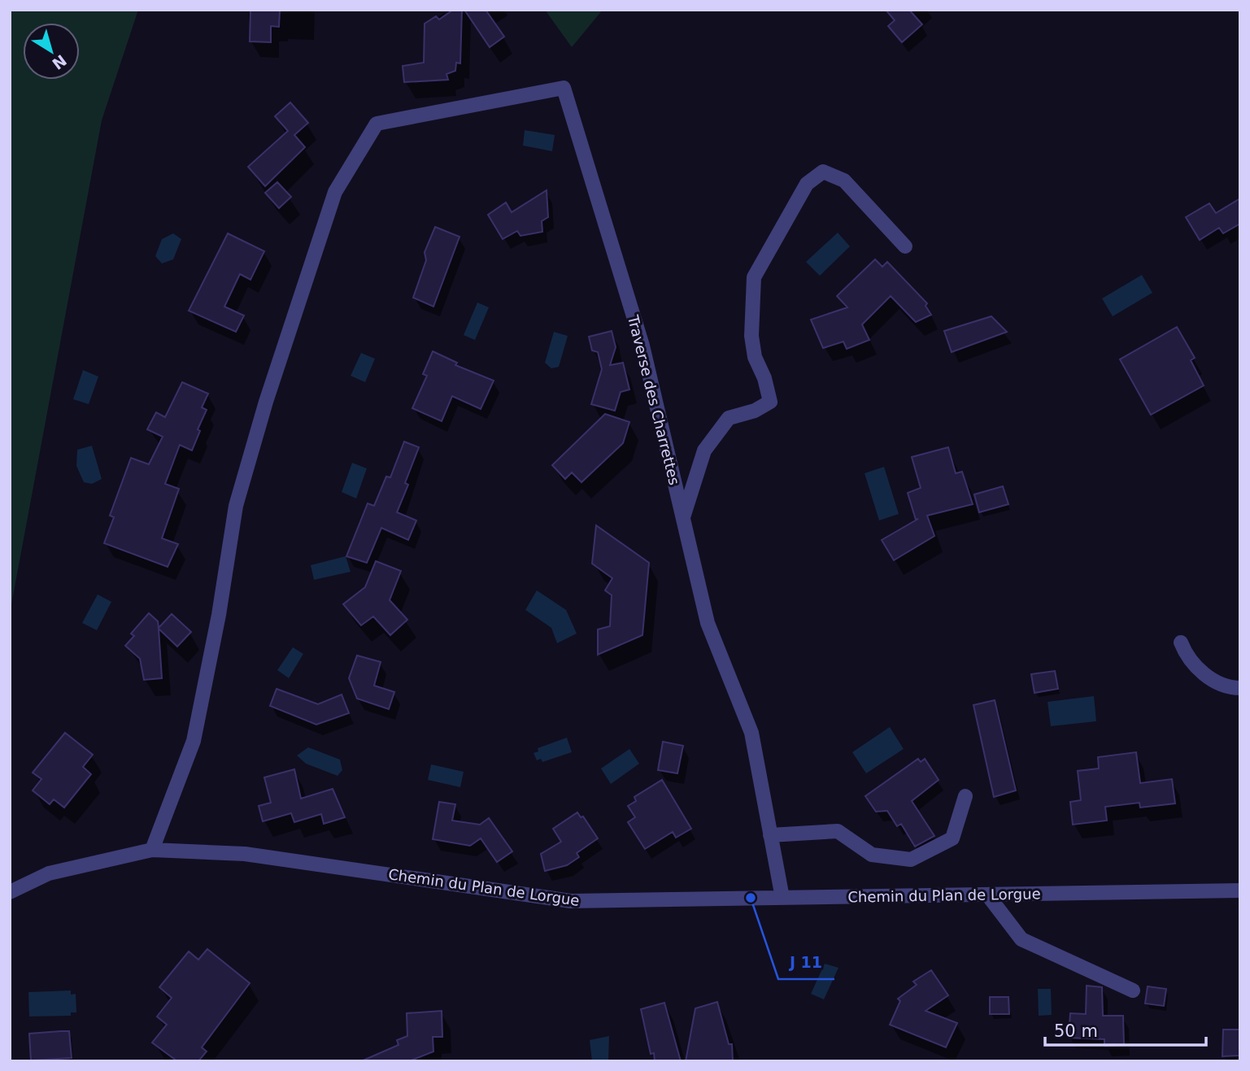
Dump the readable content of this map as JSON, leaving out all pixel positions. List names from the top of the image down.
{
  "streets": {
    "street": ["Traverse des Charrettes", "Chemin du Plan de Lorgue"]
  },
  "crossings": [
    ["Traverse des Charrettes", "Chemin du Plan de Lorgue"]
  ],
  "places": ["J 11"],
  "scale_bar": "50 m",
  "north": "bottom right"
}
